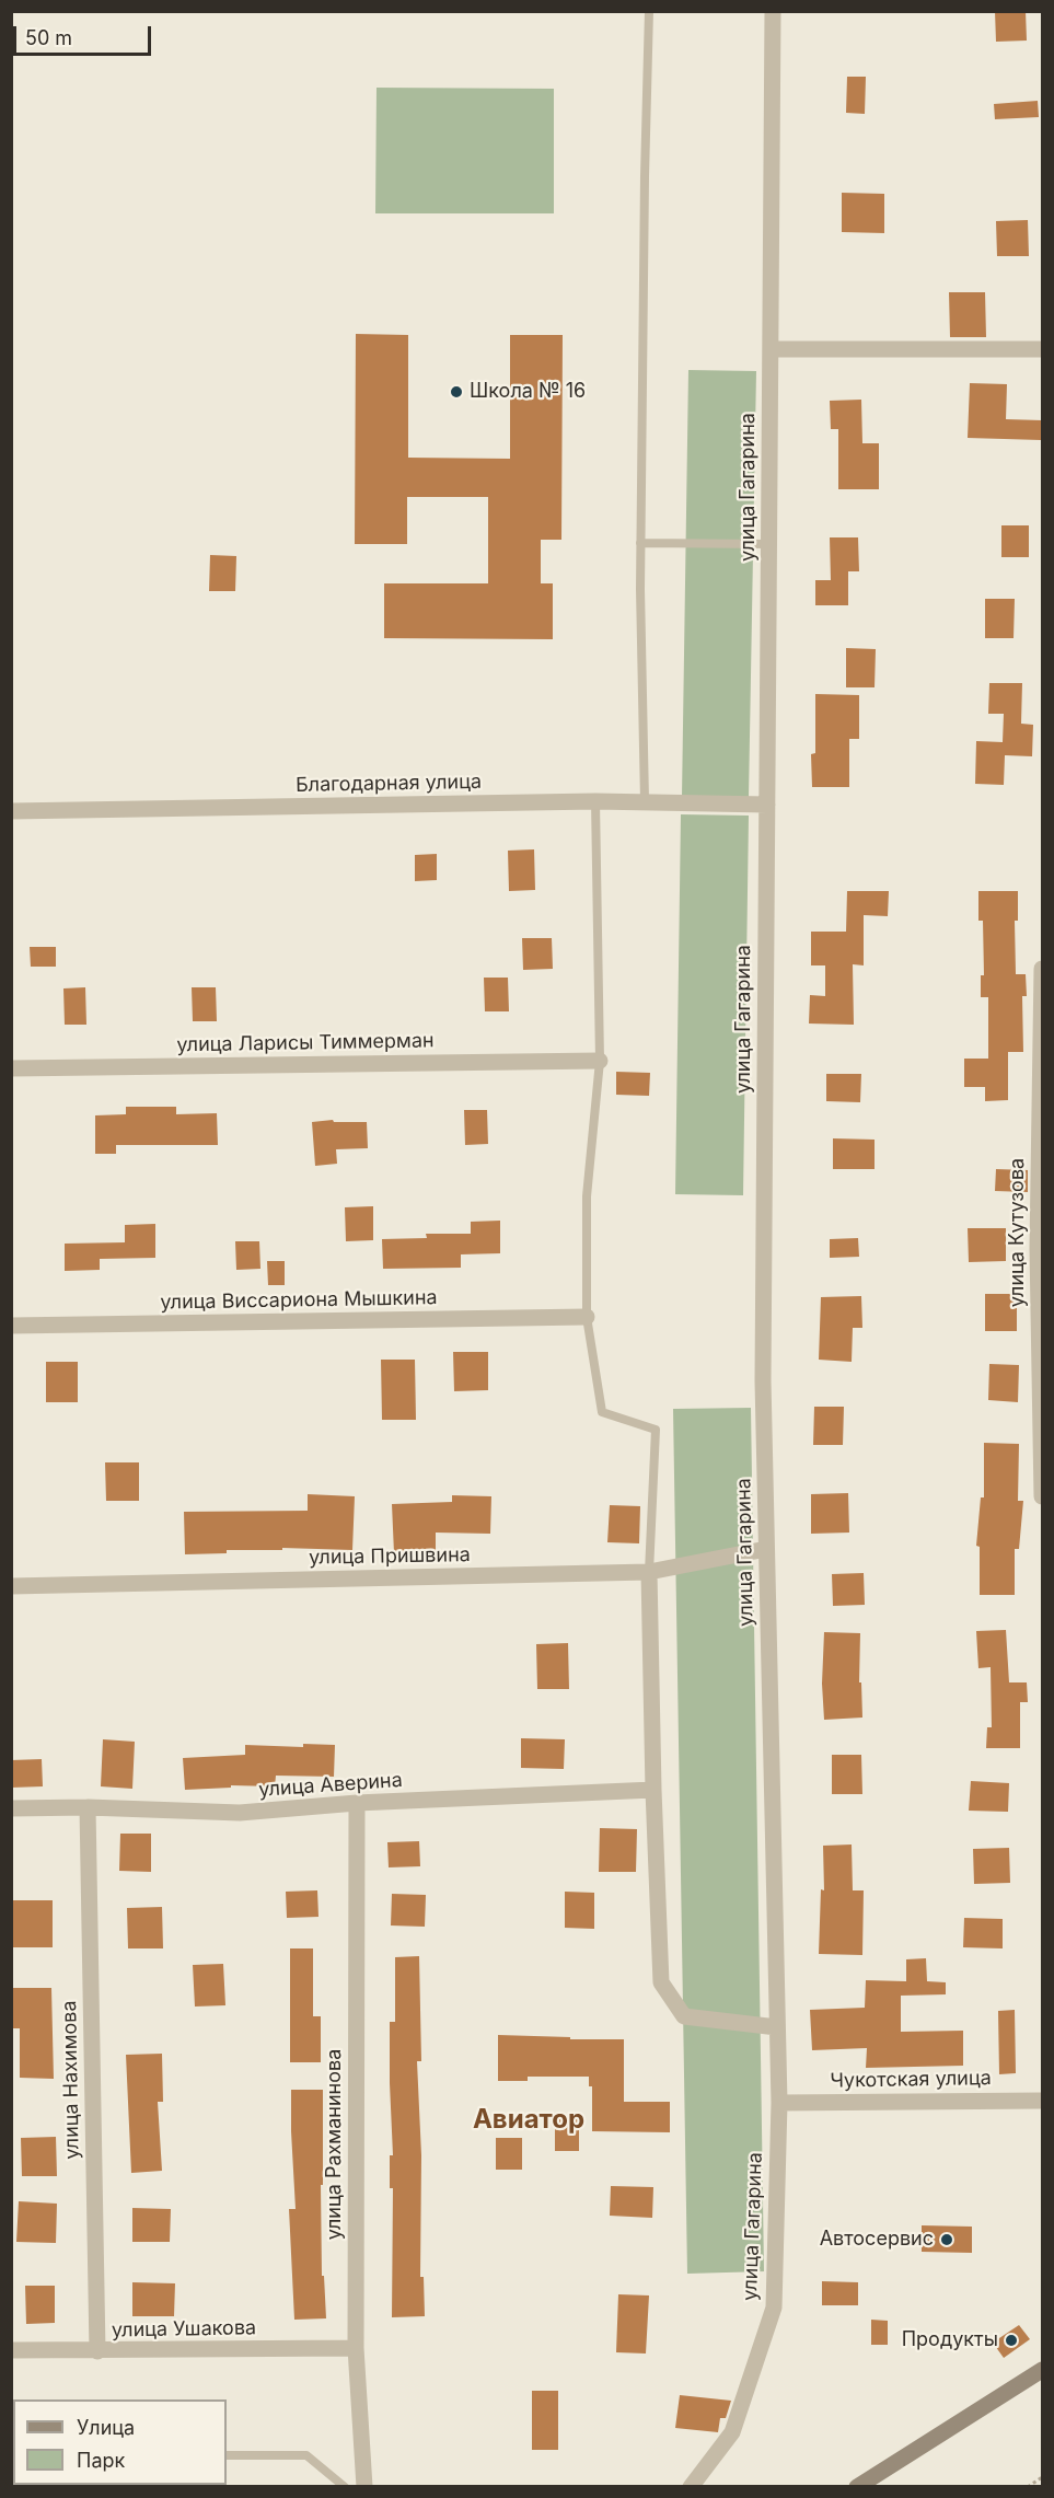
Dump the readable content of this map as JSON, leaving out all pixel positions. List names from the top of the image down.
{
  "streets": {
    "street": [
      "улица Гагарина",
      "Благодарная улица",
      "улица Ларисы Тиммерман",
      "улица Кутузова",
      "улица Виссариона Мышкина",
      "улица Пришвина",
      "улица Аверина",
      "улица Нахимова",
      "Чукотская улица",
      "улица Рахманинова",
      "улица Ушакова"
    ]
  },
  "crossings": [
    ["улица Гагарина", "Благодарная улица"],
    ["улица Гагарина", "улица Пришвина"],
    ["улица Гагарина", "Чукотская улица"],
    ["улица Аверина", "улица Нахимова"],
    ["улица Аверина", "улица Рахманинова"],
    ["улица Нахимова", "улица Ушакова"],
    ["улица Рахманинова", "улица Ушакова"]
  ],
  "districts": ["Авиатор"],
  "places": ["Школа № 16", "Автосервис", "Продукты"],
  "legend": ["Улица", "Парк"],
  "scale_bar": "50 m"
}
